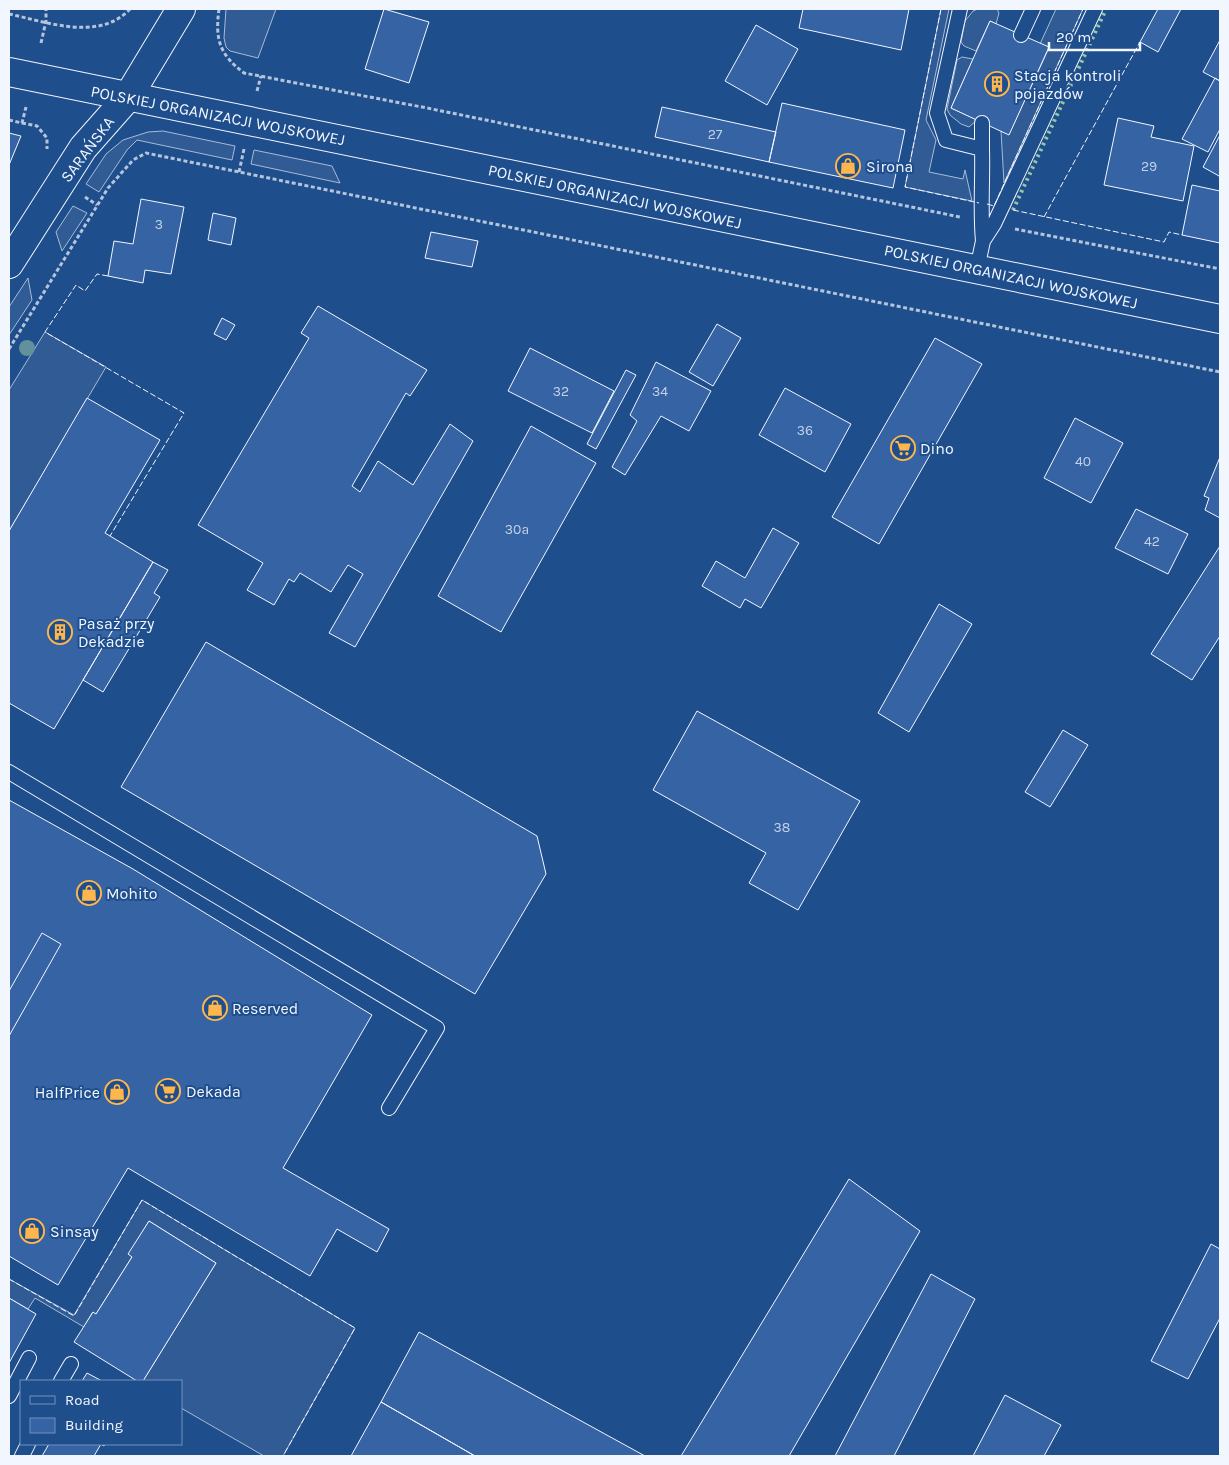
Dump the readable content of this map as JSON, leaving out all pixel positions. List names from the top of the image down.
{
  "streets": {
    "main road": ["POLSKIEJ ORGANIZACJI WOJSKOWEJ", "SARAŃSKA"]
  },
  "crossings": [
    ["POLSKIEJ ORGANIZACJI WOJSKOWEJ", "SARAŃSKA"]
  ],
  "places": {
    "building": ["Stacja kontroli pojazdów", "Pasaż przy Dekadzie"],
    "shop": [
      "Sirona",
      "Mohito",
      "Reserved",
      "HalfPrice",
      "Sinsay"
    ],
    "supermarket": ["Dino", "Dekada"]
  },
  "house_numbers": [
    "27",
    "29",
    "3",
    "32",
    "34",
    "36",
    "40",
    "30a",
    "42",
    "38"
  ],
  "legend": ["Road", "Building"],
  "scale_bar": "20 m"
}
